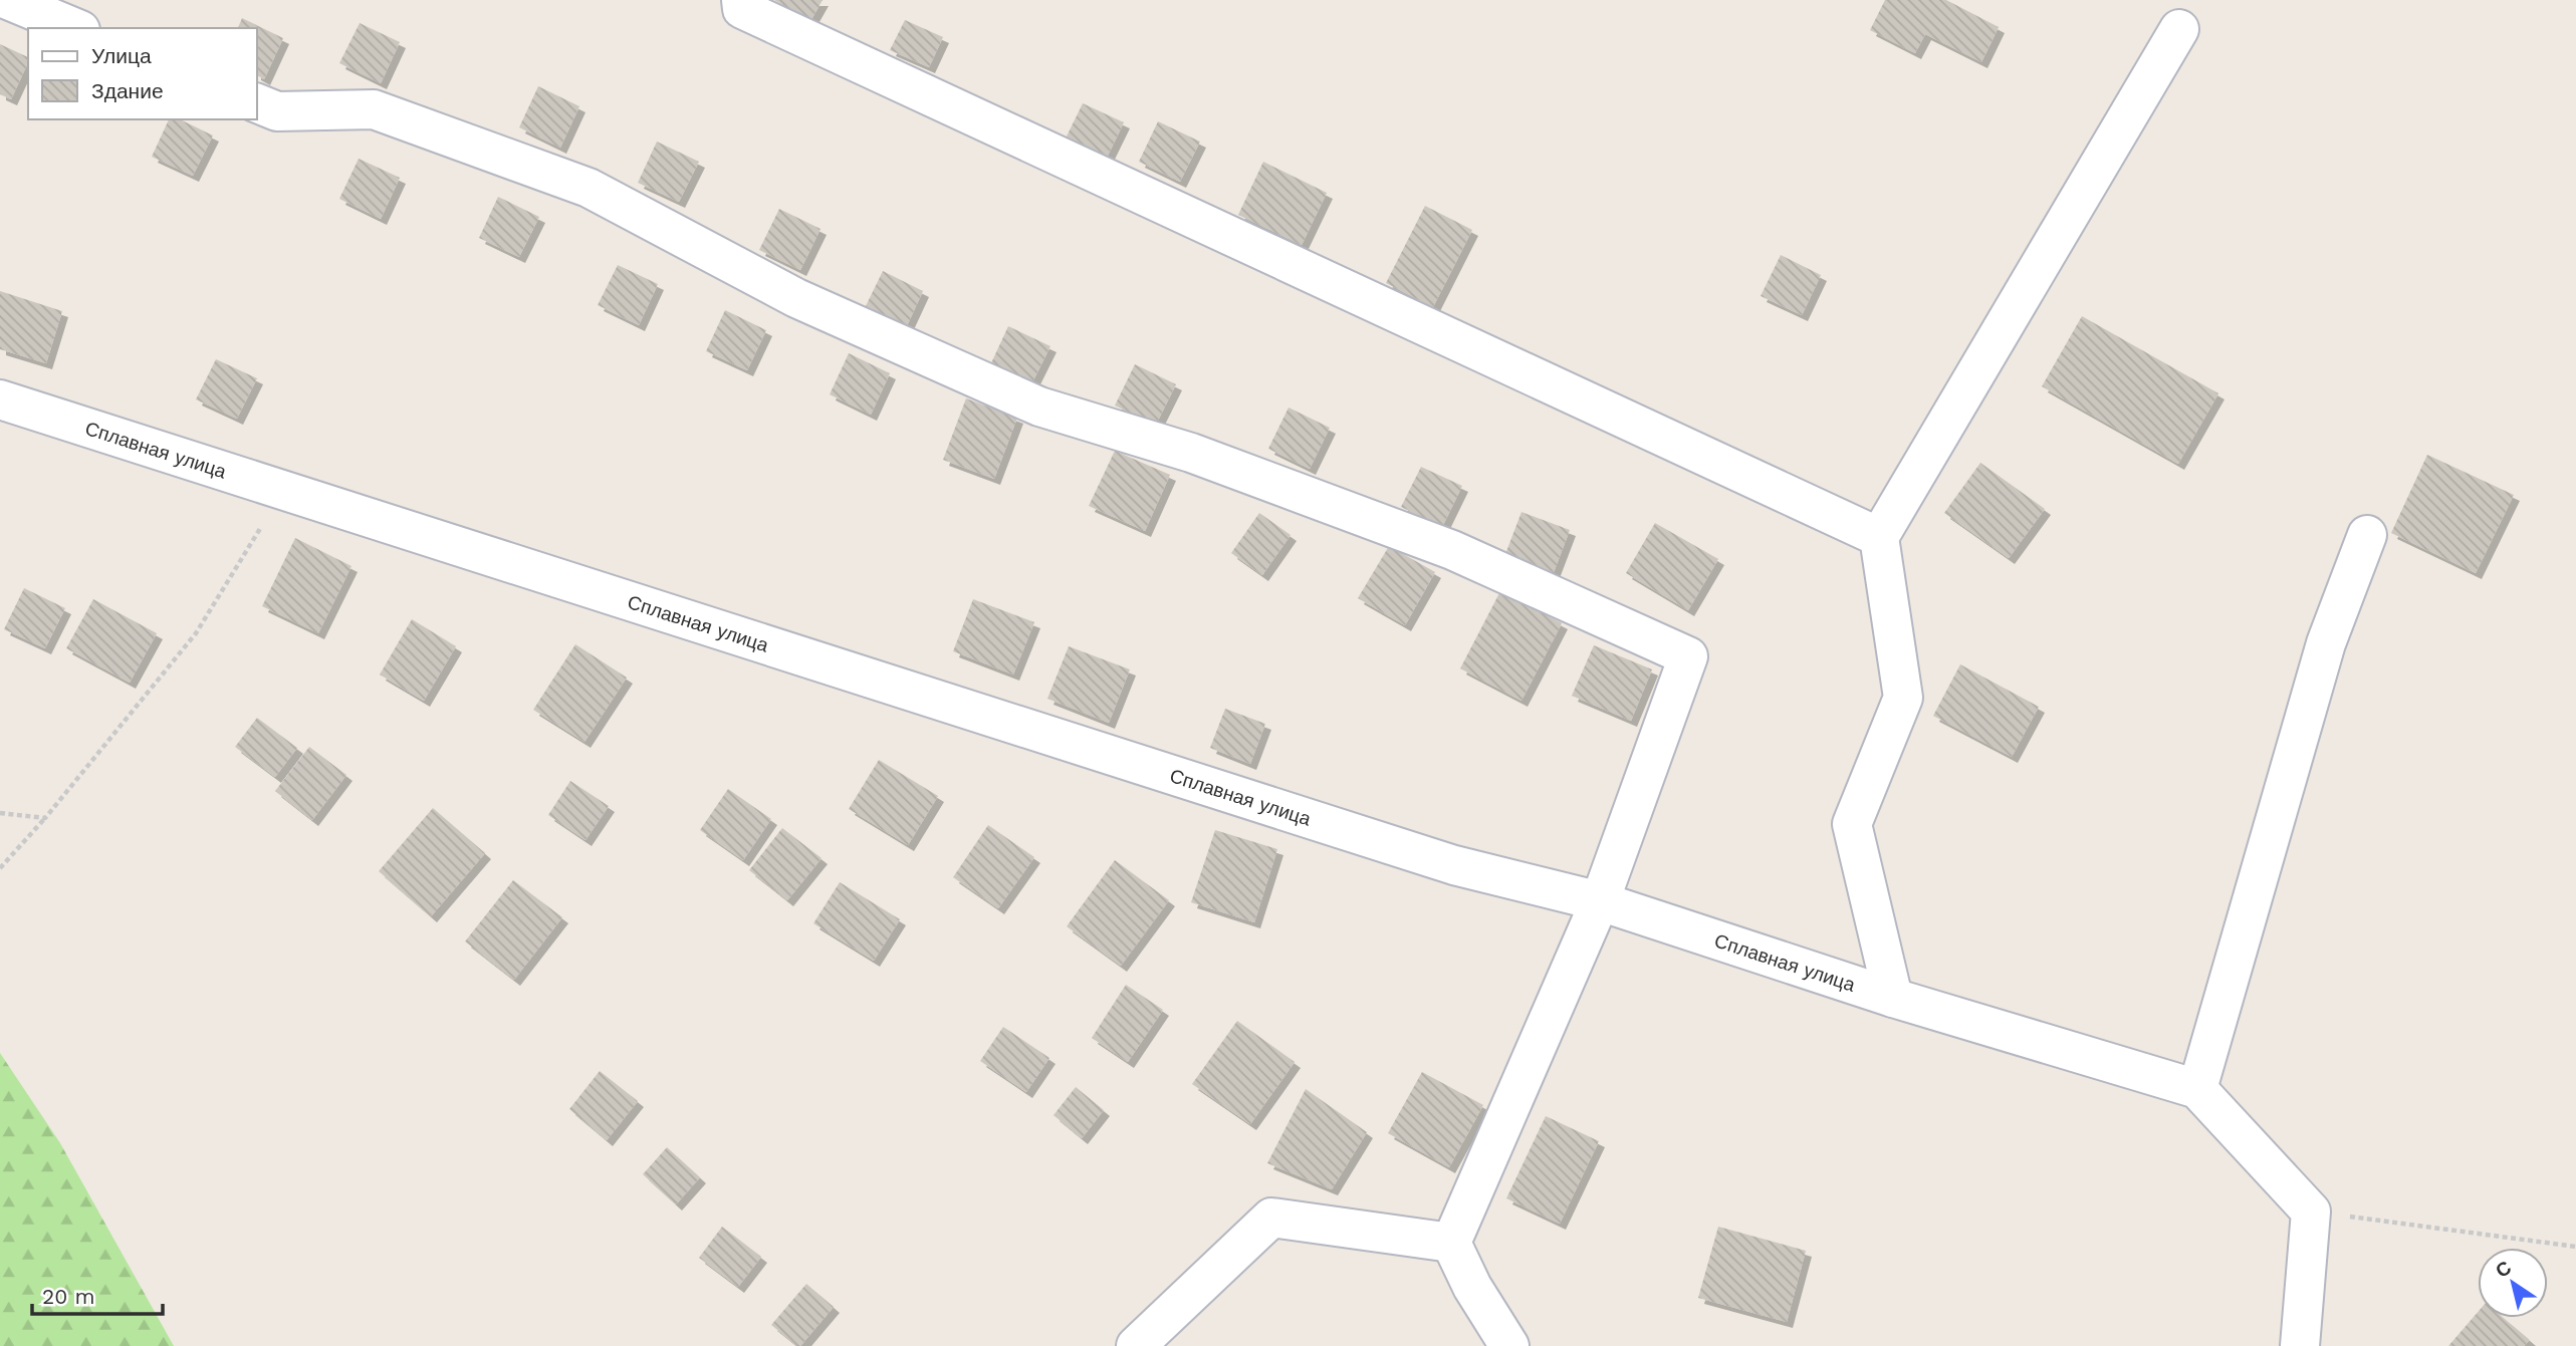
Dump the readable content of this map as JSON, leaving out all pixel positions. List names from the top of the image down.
{
  "streets": {
    "lane": ["Сплавная улица"]
  },
  "legend": ["Улица", "Здание"],
  "scale_bar": "20 m",
  "north": "top left"
}
